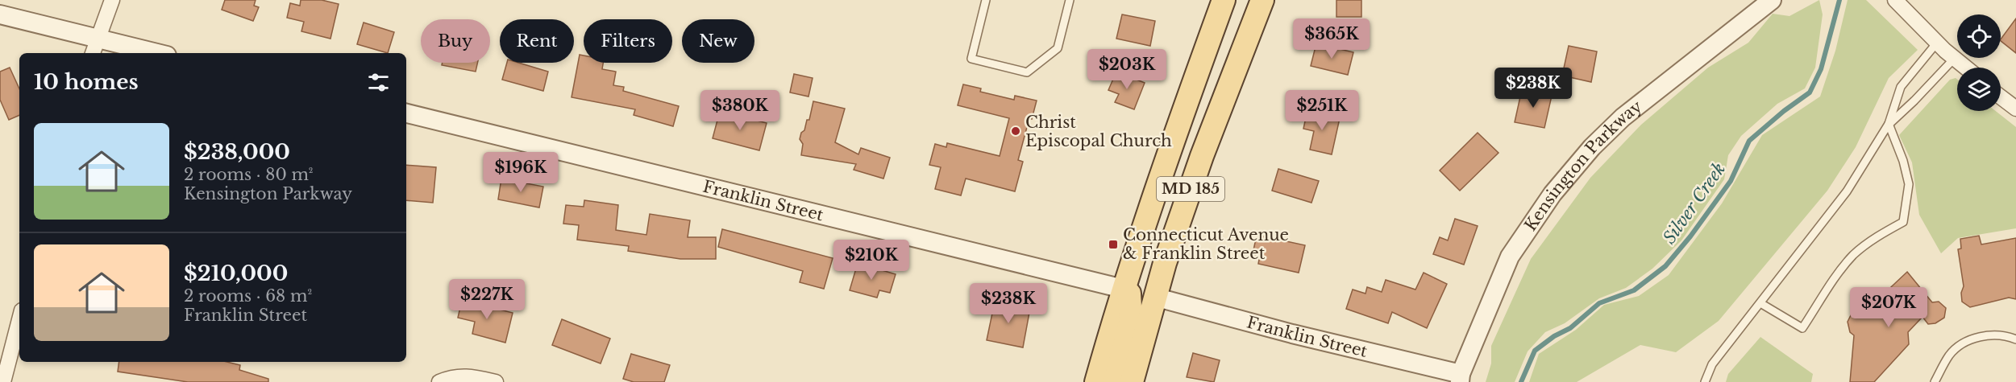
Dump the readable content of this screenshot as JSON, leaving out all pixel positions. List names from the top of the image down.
{
  "streets": {
    "main road": ["MD 185"],
    "street": ["Kensington Parkway", "Franklin Street"]
  },
  "crossings": [
    ["Kensington Parkway", "Franklin Street"],
    ["MD 185", "Franklin Street"]
  ],
  "water": ["Silver Creek"],
  "places": {
    "other": ["Christ Episcopal Church"],
    "transit": ["Connecticut Avenue & Franklin Street"]
  },
  "page": {
    "price": [
      "$365K",
      "$203K",
      "$238K",
      "$380K",
      "$251K",
      "$196K",
      "$210K",
      "$227K",
      "$238K",
      "$207K"
    ],
    "chip": [
      "Buy",
      "Rent",
      "Filters",
      "New"
    ],
    "heading": "10 homes",
    "list": [
      {
        "name": "$238,000",
        "note": "2 rooms · 80 m² · Kensington Parkway"
      },
      {
        "name": "$210,000",
        "note": "2 rooms · 68 m² · Franklin Street"
      }
    ]
  }
}
